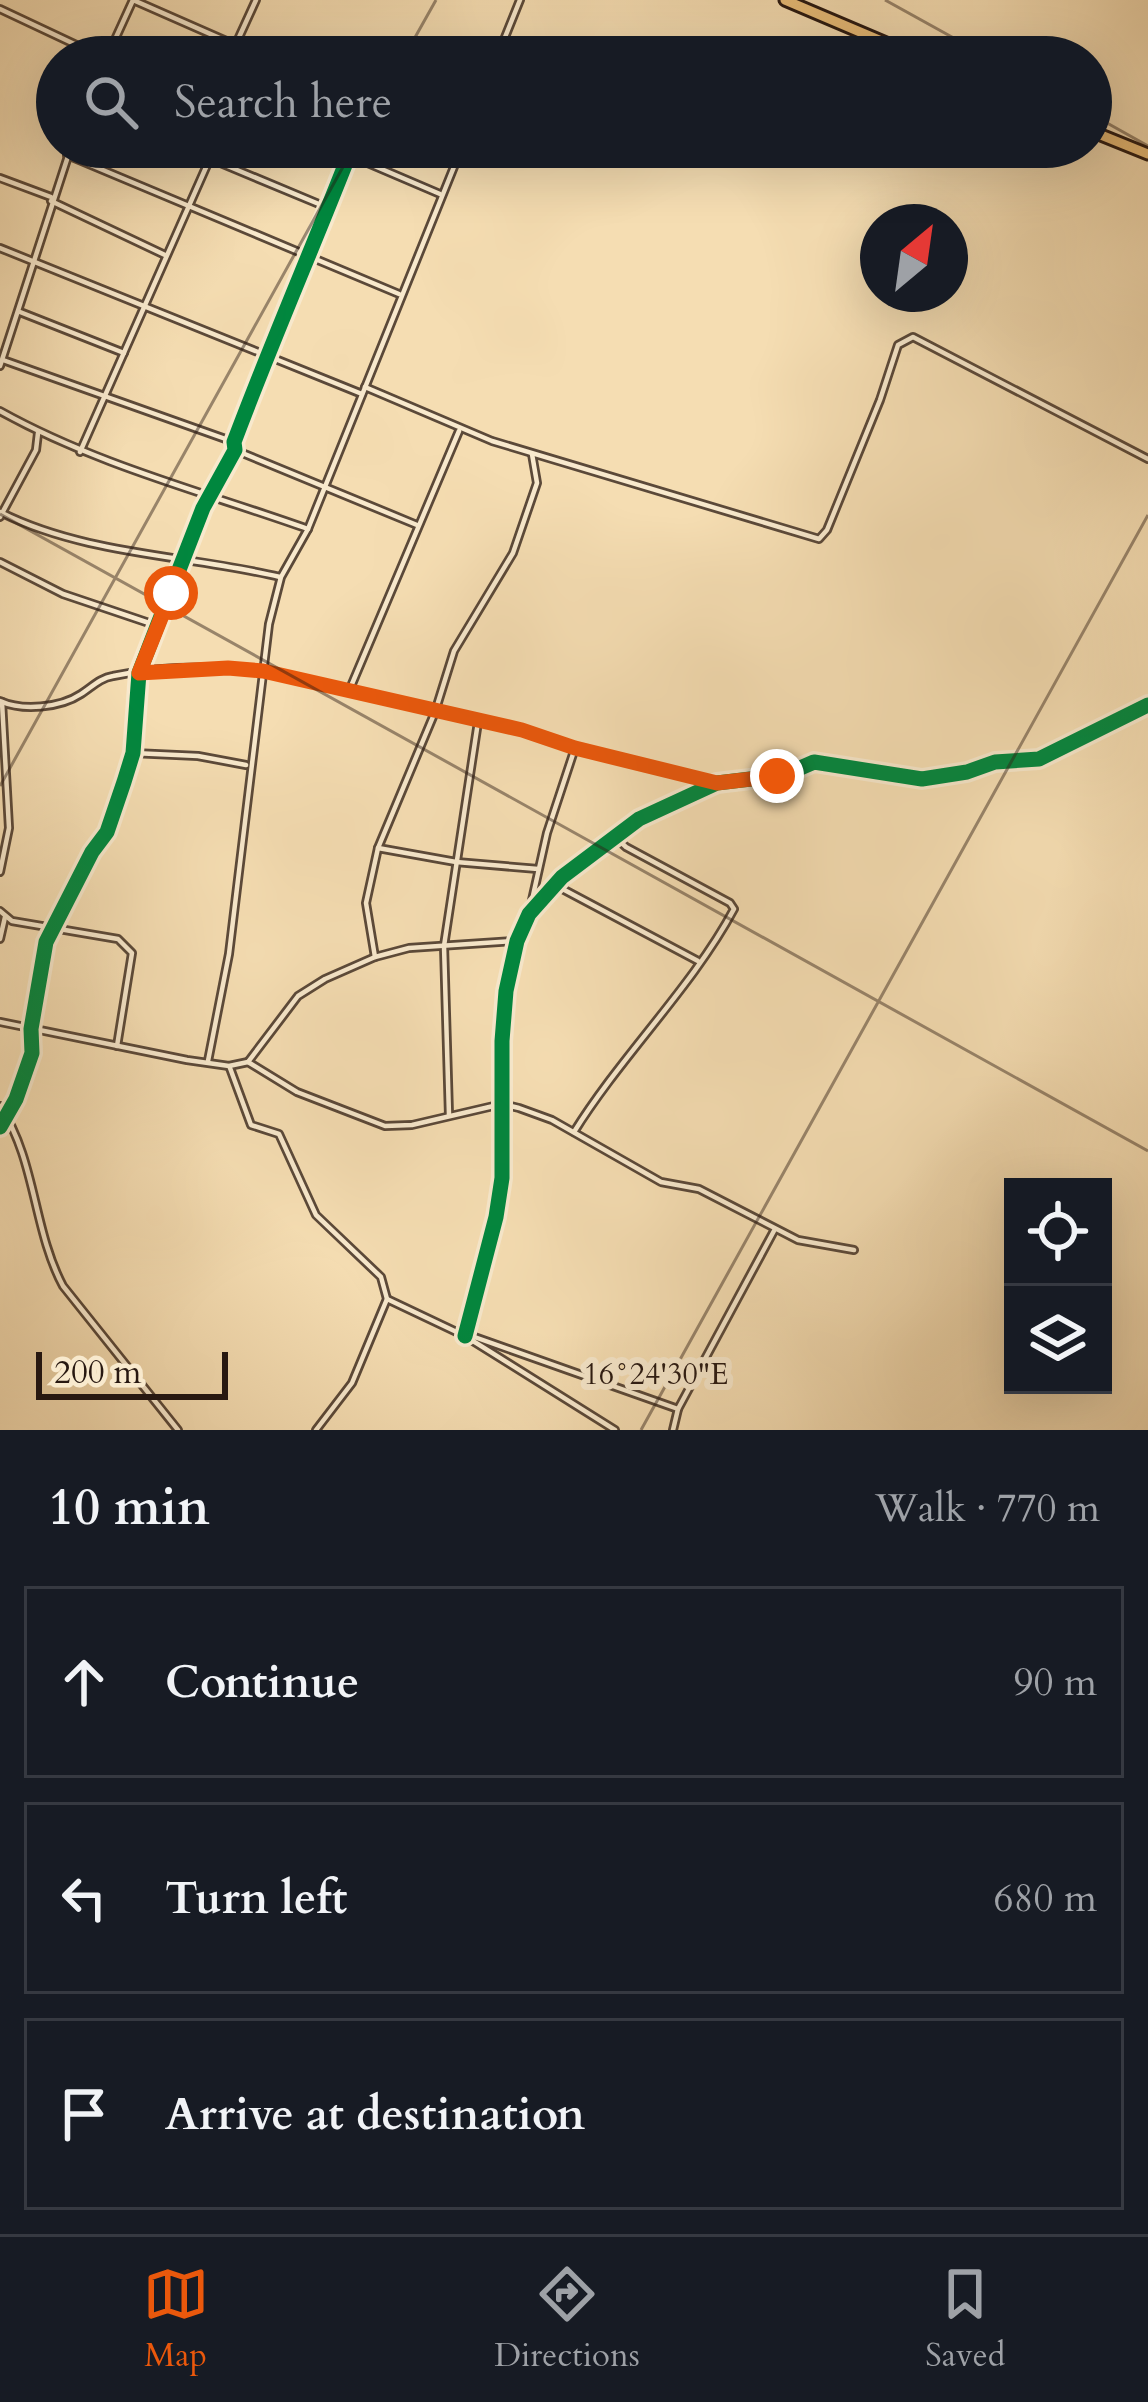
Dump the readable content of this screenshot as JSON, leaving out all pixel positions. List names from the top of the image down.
{
  "scale_bar": "200 m",
  "north": "top right",
  "page": {
    "search": "Search here",
    "scale": "200 m",
    "heading": ["10 min", "Walk · 770 m"],
    "list": [
      ["Continue", "90 m"],
      ["Turn left", "680 m"],
      "Arrive at destination"
    ],
    "nav": ["Map", "Directions", "Saved"]
  },
  "coordinates": ["16°24'30\"E"]
}
